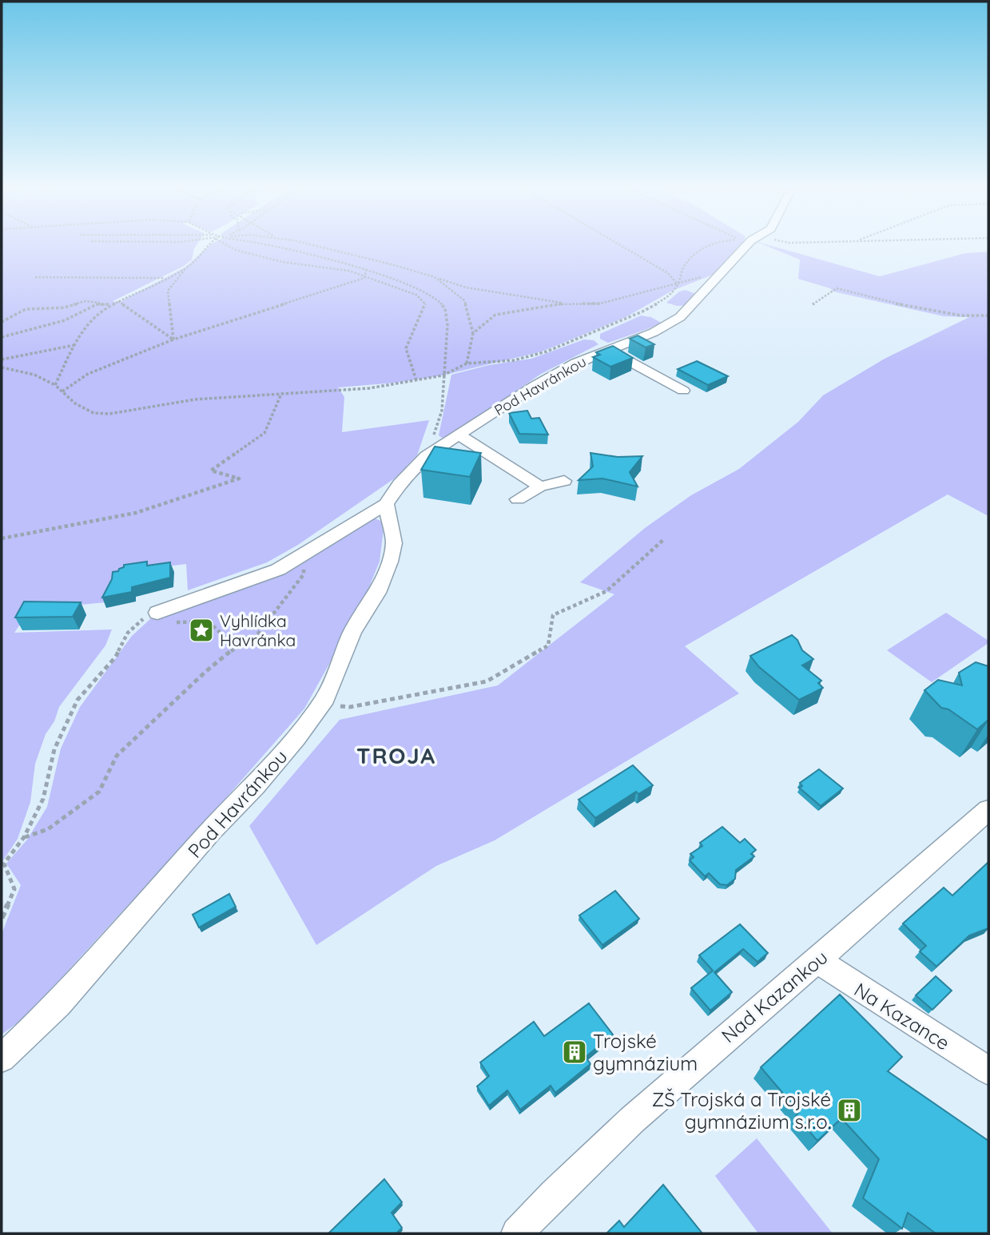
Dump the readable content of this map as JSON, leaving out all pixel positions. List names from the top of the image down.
{
  "streets": {
    "street": ["Pod Havránkou", "Nad Kazankou", "Na Kazance"]
  },
  "crossings": [
    ["Nad Kazankou", "Na Kazance"]
  ],
  "districts": ["TROJA"],
  "places": {
    "place": ["Vyhlídka Havránka"],
    "building": ["Trojské gymnázium", "ZŠ Trojská a Trojské gymnázium s.r.o."]
  }
}
